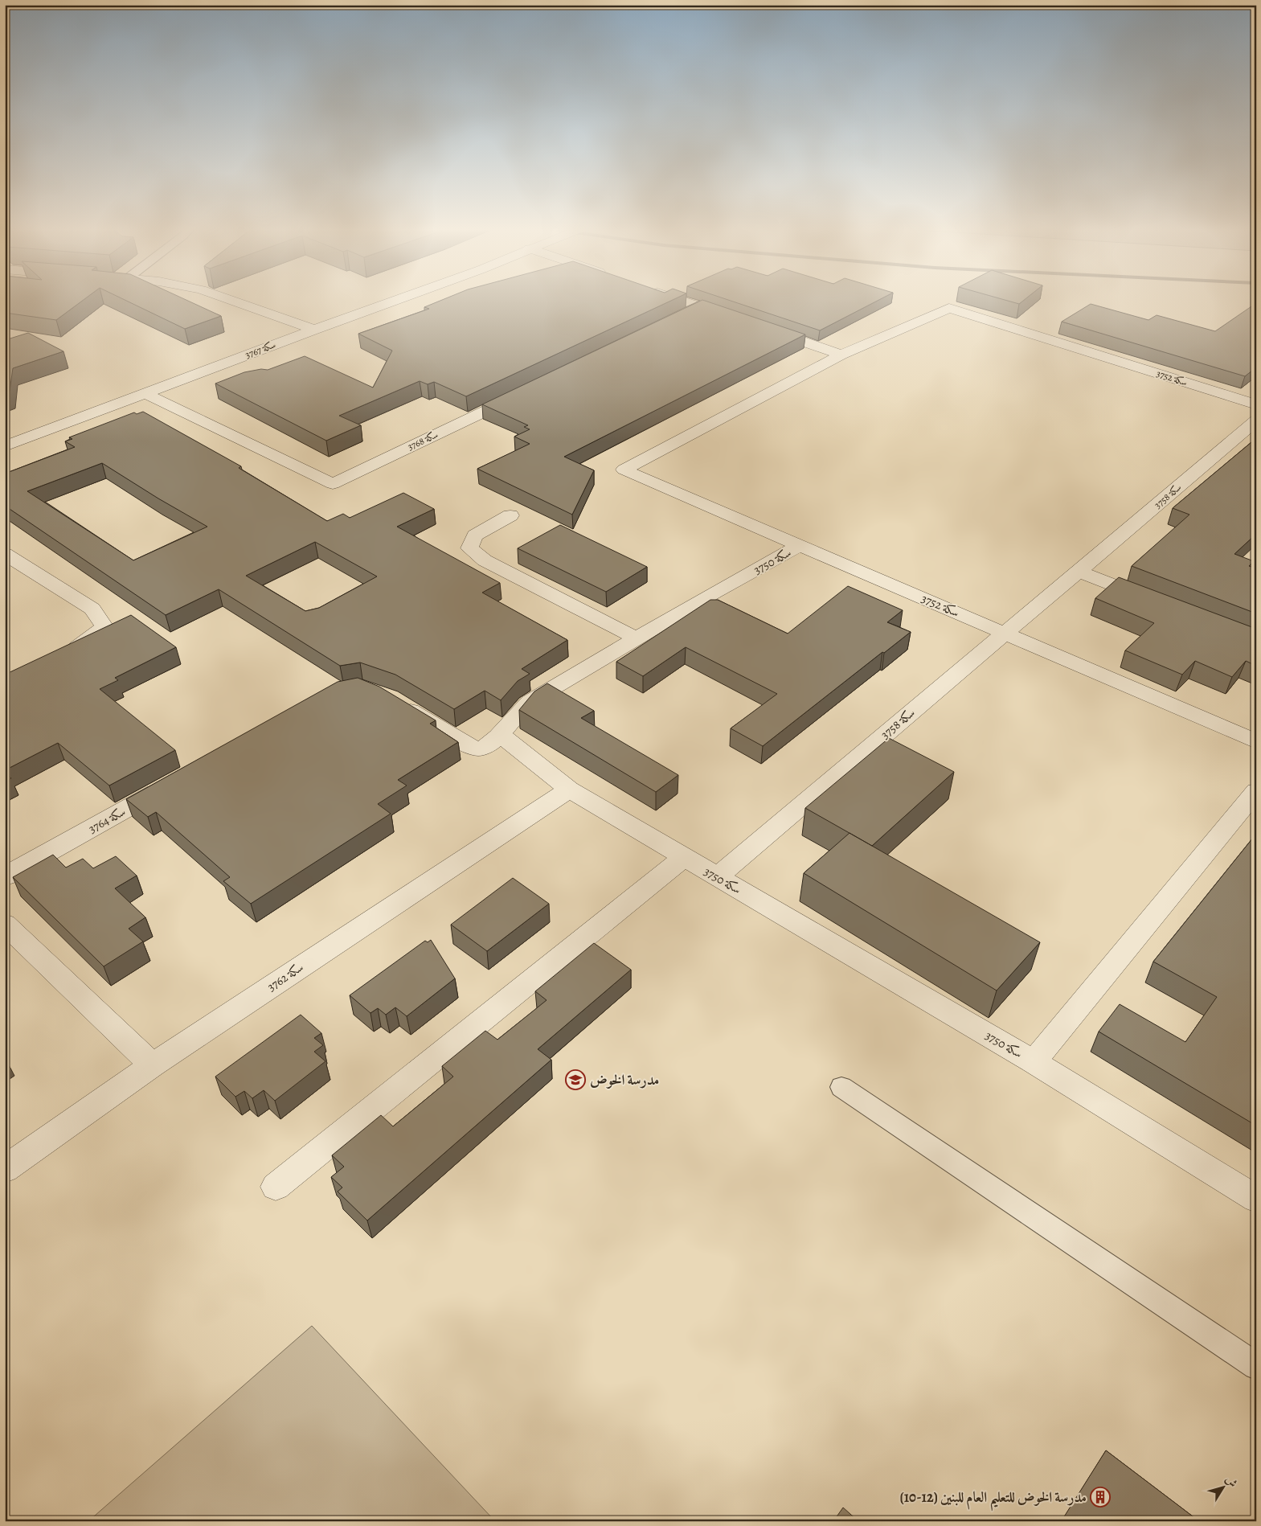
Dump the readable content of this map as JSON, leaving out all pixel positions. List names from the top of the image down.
{
  "streets": {
    "street": [
      "سكة 3767",
      "سكة 3752",
      "سكة 3768",
      "سكة 3758",
      "سكة 3750",
      "سكة 3764",
      "سكة 3762"
    ]
  },
  "crossings": [
    ["سكة 3767", "سكة 3768"],
    ["سكة 3752", "سكة 3758"],
    ["سكة 3752", "سكة 3750"],
    ["سكة 3758", "سكة 3750"],
    ["سكة 3750", "سكة 3762"]
  ],
  "places": {
    "school or university": ["مدرسة الخوض"],
    "building": ["مدرسة الخوض للتعليم العام للبنين (12-10)"]
  },
  "north": "top right"
}
